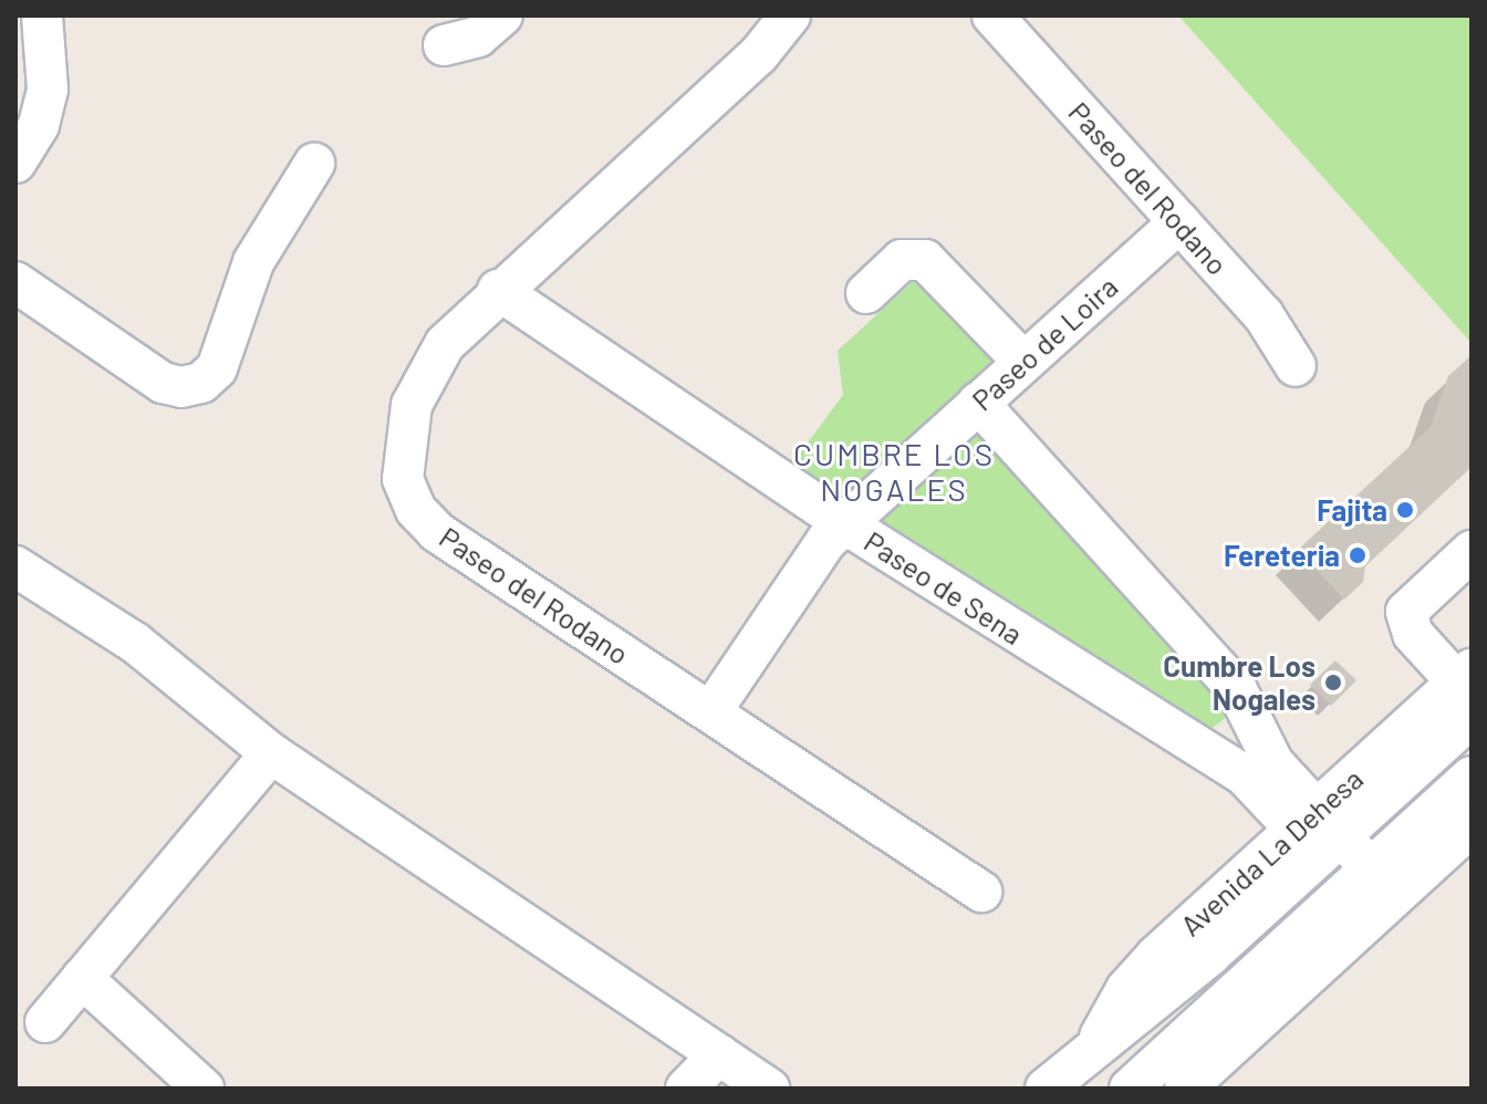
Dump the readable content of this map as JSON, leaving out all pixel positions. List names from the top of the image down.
{
  "streets": {
    "street": [
      "Paseo del Rodano",
      "Paseo de Loira",
      "Paseo de Sena",
      "Avenida La Dehesa"
    ]
  },
  "crossings": [
    ["Paseo del Rodano", "Paseo de Loira"],
    ["Paseo del Rodano", "Paseo de Sena"],
    ["Paseo de Loira", "Paseo de Sena"],
    ["Paseo de Sena", "Avenida La Dehesa"]
  ],
  "districts": ["CUMBRE LOS NOGALES"],
  "places": ["Fajita", "Fereteria", "Cumbre Los Nogales"]
}
